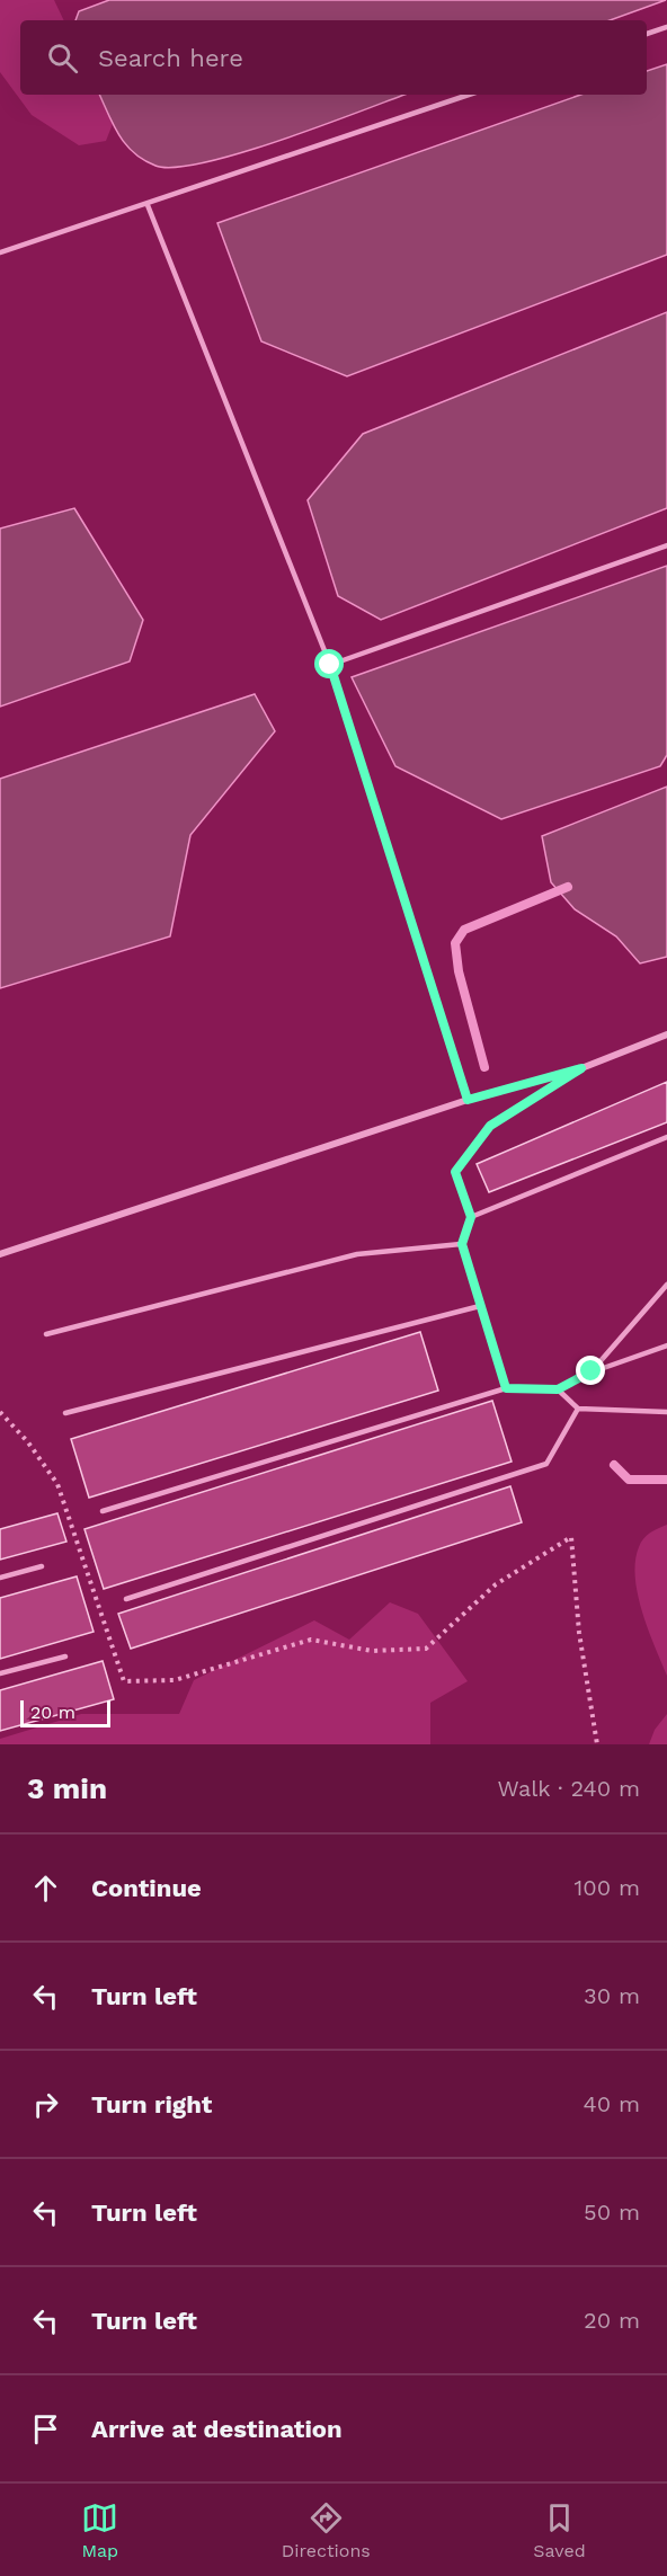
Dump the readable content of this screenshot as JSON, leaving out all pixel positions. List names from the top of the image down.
{
  "scale_bar": "20 m",
  "page": {
    "search": "Search here",
    "scale": "20 m",
    "heading": ["3 min", "Walk · 240 m"],
    "list": [
      ["Continue", "100 m"],
      ["Turn left", "30 m"],
      ["Turn right", "40 m"],
      ["Turn left", "50 m"],
      ["Turn left", "20 m"],
      "Arrive at destination"
    ],
    "nav": ["Map", "Directions", "Saved"]
  }
}
